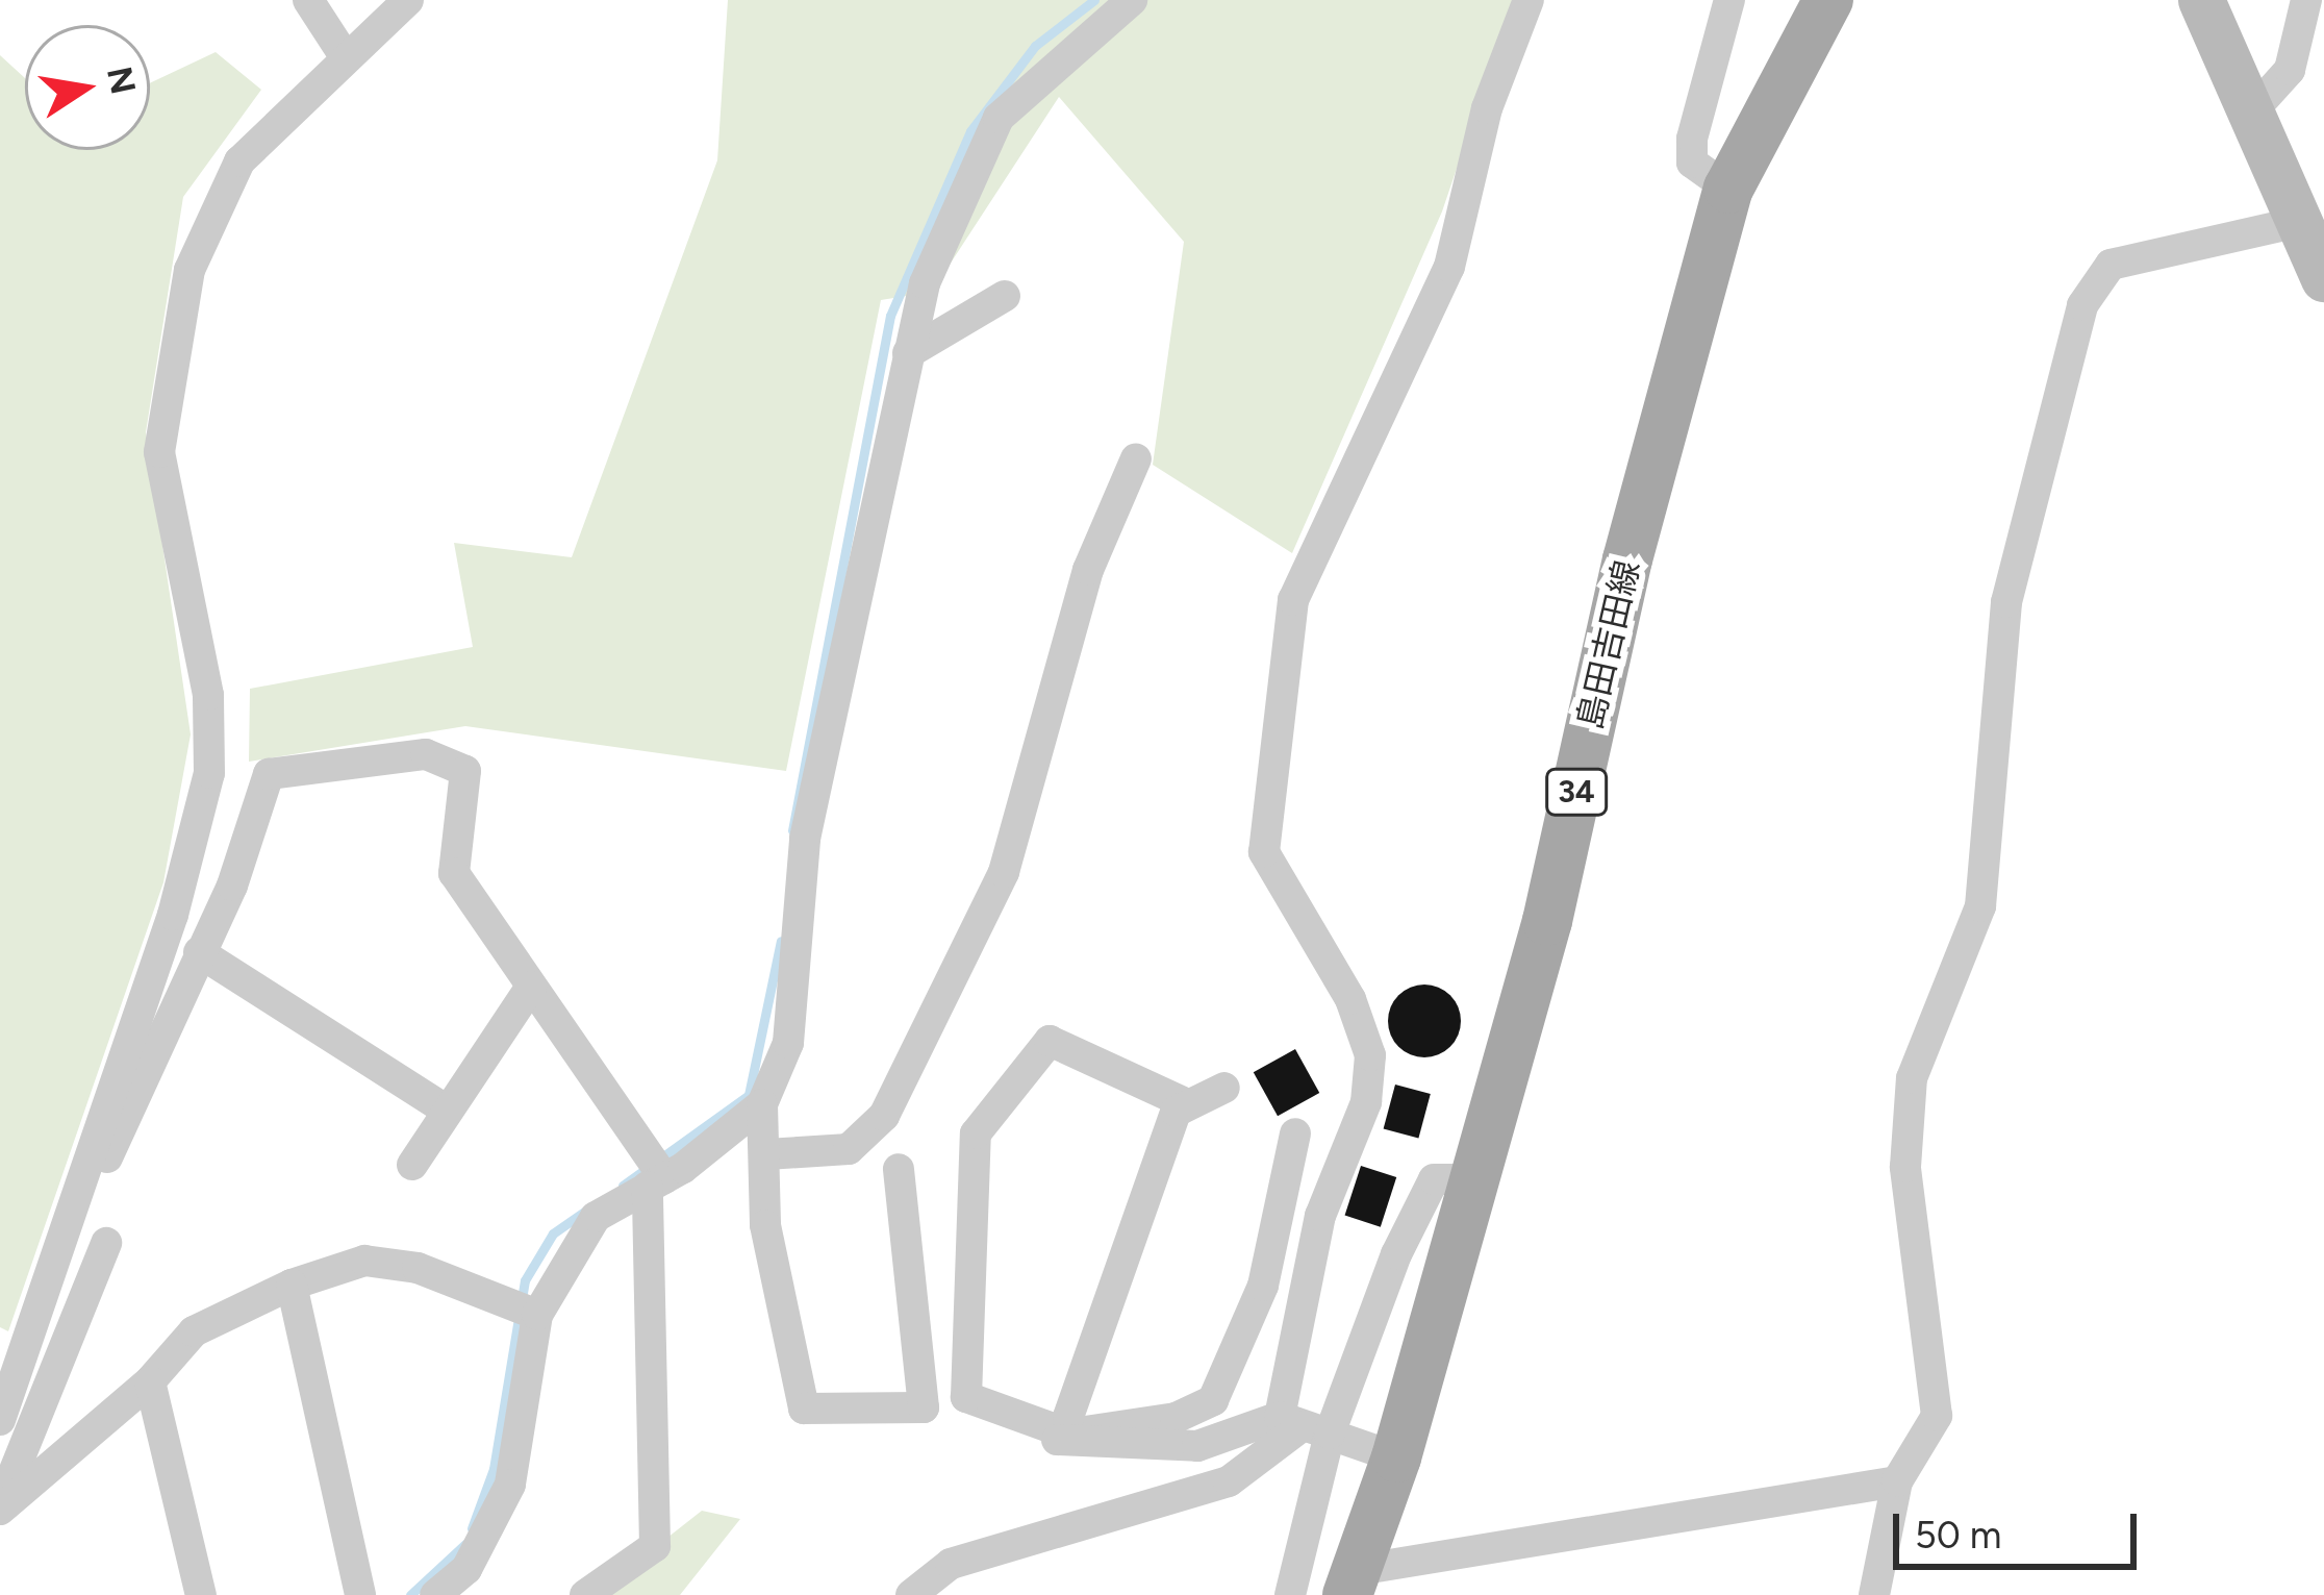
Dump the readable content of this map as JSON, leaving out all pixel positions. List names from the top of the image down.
{
  "streets": {
    "main road": ["島田吉田線", "34"]
  },
  "scale_bar": "50 m",
  "north": "right"
}
